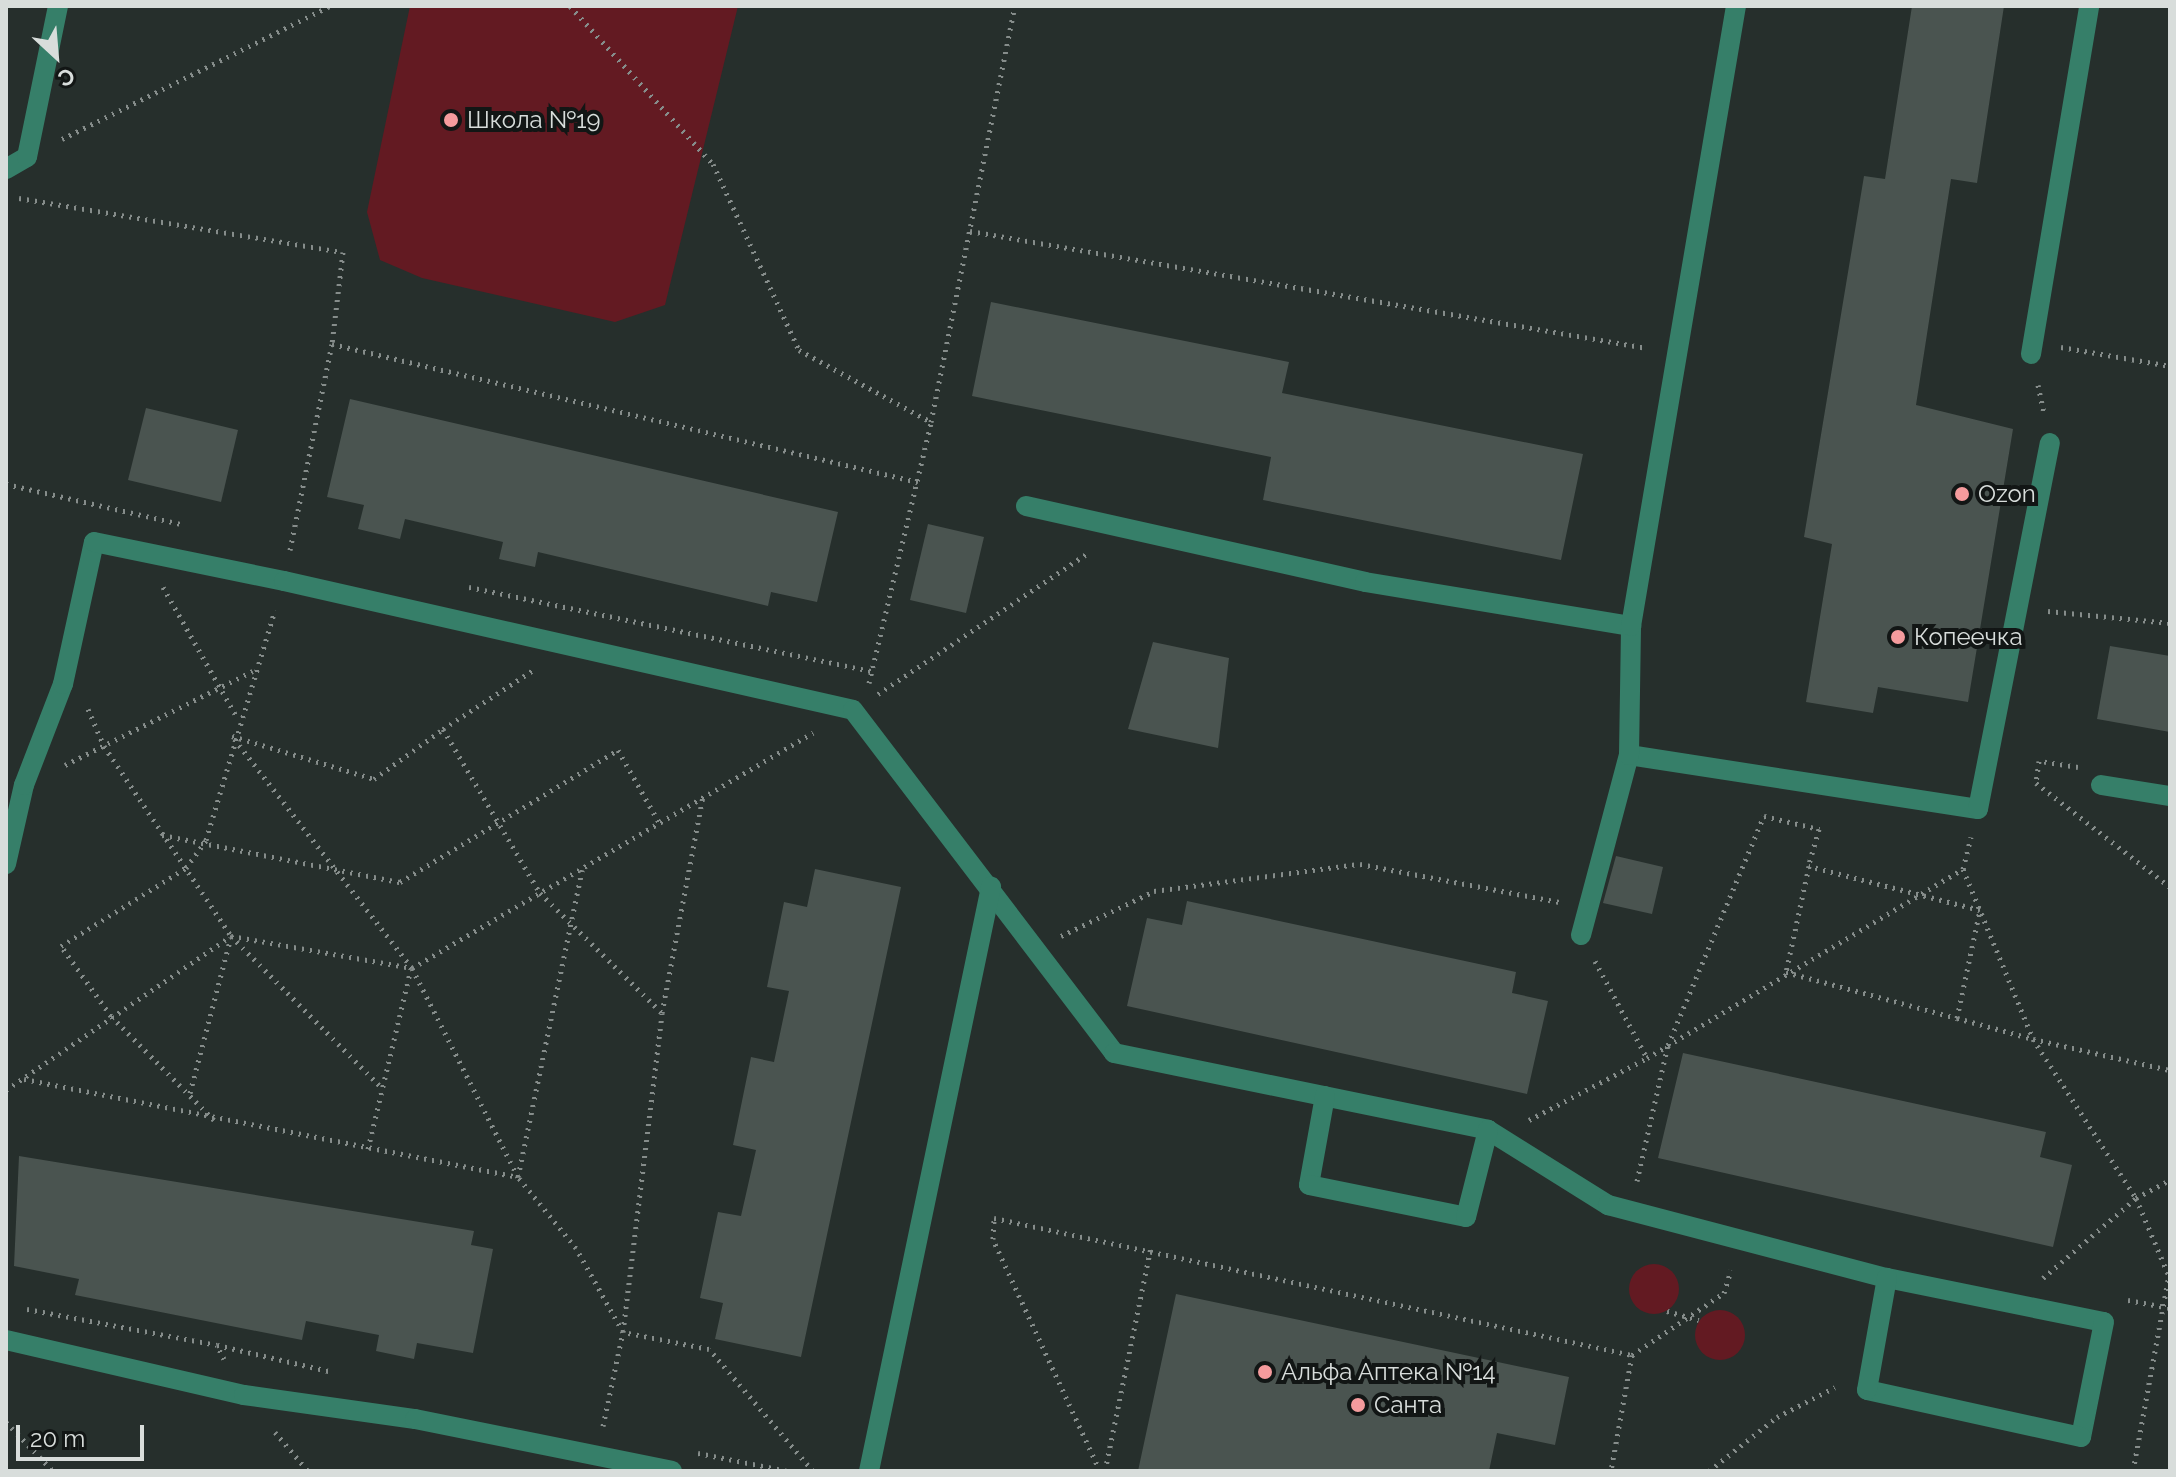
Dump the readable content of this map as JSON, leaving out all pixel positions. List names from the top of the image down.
{
  "places": [
    "Школа №19",
    "Ozon",
    "Копеечка",
    "Альфа Аптека №14",
    "Санта"
  ],
  "scale_bar": "20 m",
  "north": "bottom right"
}
